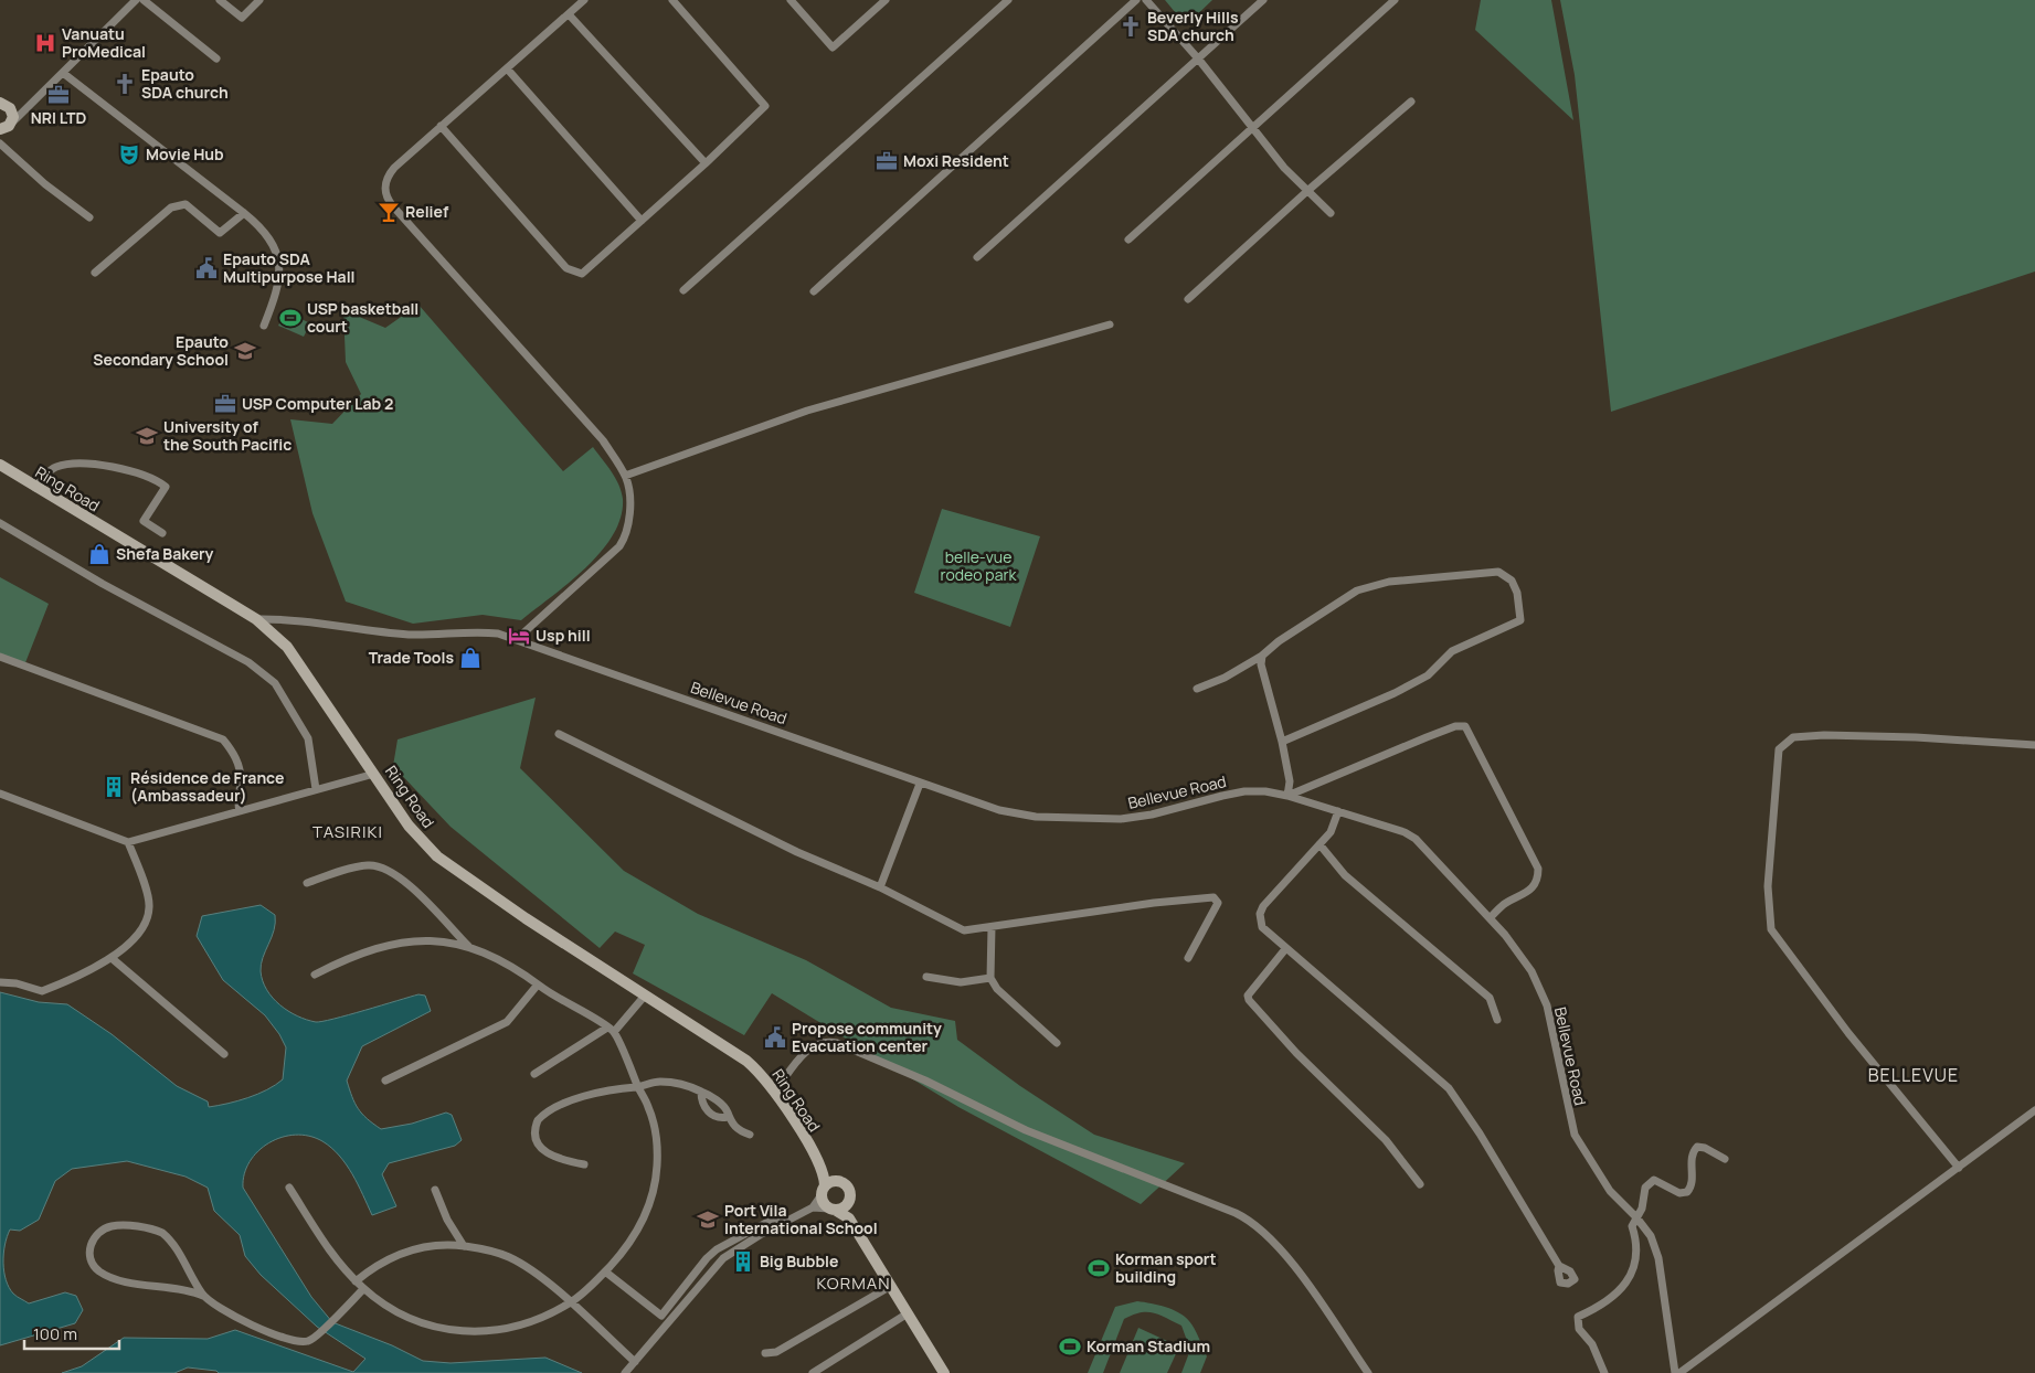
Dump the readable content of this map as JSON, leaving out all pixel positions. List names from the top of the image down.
{
  "streets": {
    "main road": ["Ring Road"],
    "street": ["Bellevue Road"]
  },
  "crossings": [
    ["Ring Road", "Bellevue Road"]
  ],
  "districts": ["TASIRIKI", "BELLEVUE", "KORMAN"],
  "parks": ["belle-vue rodeo park"],
  "places": {
    "church": ["Beverly Hills SDA church", "Epauto SDA church"],
    "hospital": ["Vanuatu ProMedical"],
    "office": ["NRI LTD", "Moxi Resident", "USP Computer Lab 2"],
    "theatre": ["Movie Hub"],
    "bar": ["Relief"],
    "public building": ["Epauto SDA Multipurpose Hall", "Propose community Evacuation center"],
    "sports": ["USP basketball court", "Korman sport building", "Korman Stadium"],
    "school or university": ["Epauto Secondary School", "University of the South Pacific", "Port Vila International School"],
    "shop": ["Shefa Bakery", "Trade Tools"],
    "hotel": ["Usp hill"],
    "building": ["Résidence de France (Ambassadeur)", "Big Bubble"]
  },
  "scale_bar": "100 m"
}
